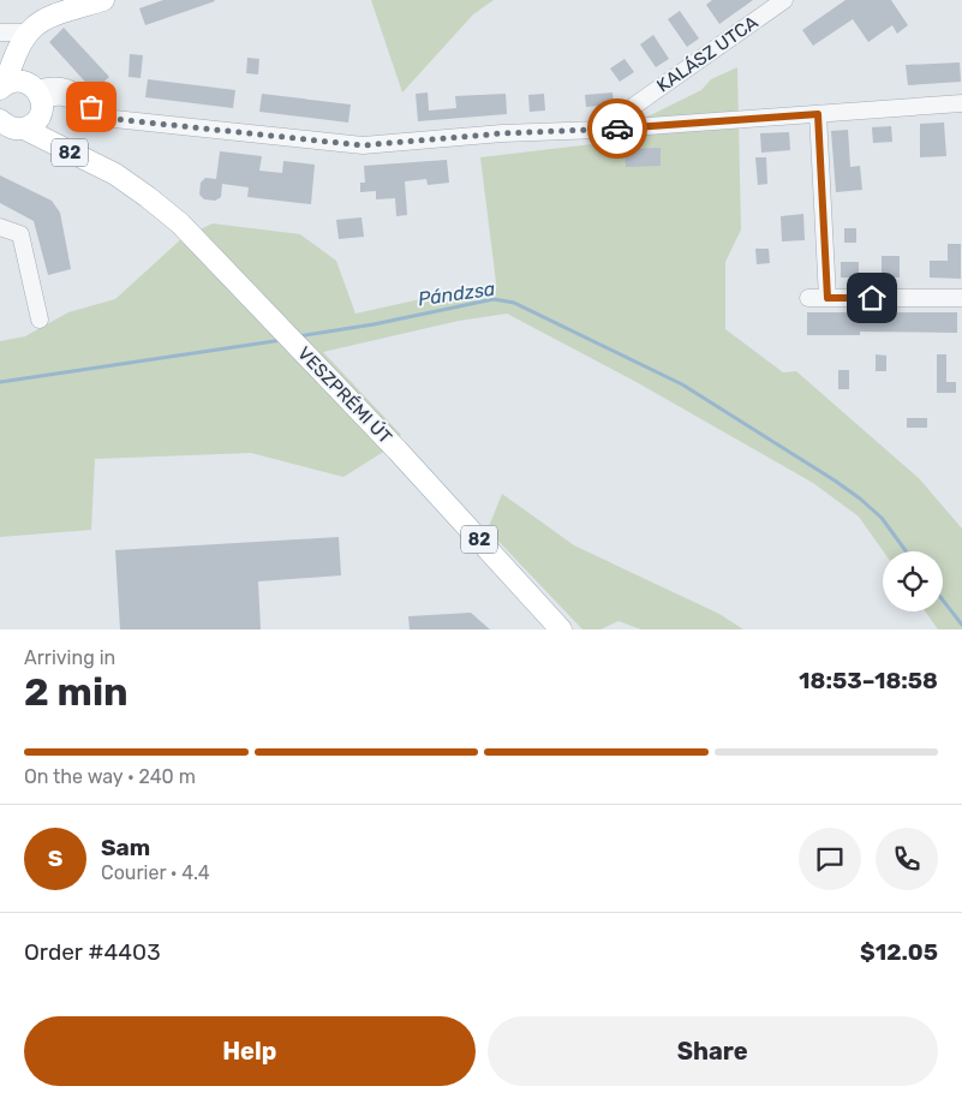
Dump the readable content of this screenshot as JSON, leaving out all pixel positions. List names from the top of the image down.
{
  "streets": {
    "main road": ["82", "VESZPRÉMI ÚT"],
    "street": ["KALÁSZ UTCA"]
  },
  "crossings": [
    ["82", "VESZPRÉMI ÚT"]
  ],
  "water": ["Pándzsa"],
  "page": {
    "heading": ["2 min", "Arriving in", "18:53–18:58"],
    "panel": [
      "Sam",
      "Courier · 4.4",
      "Order #4403",
      "$12.05"
    ],
    "bar": "On the way · 240 m",
    "round": "S",
    "buttons": ["Help", "Share"]
  }
}
